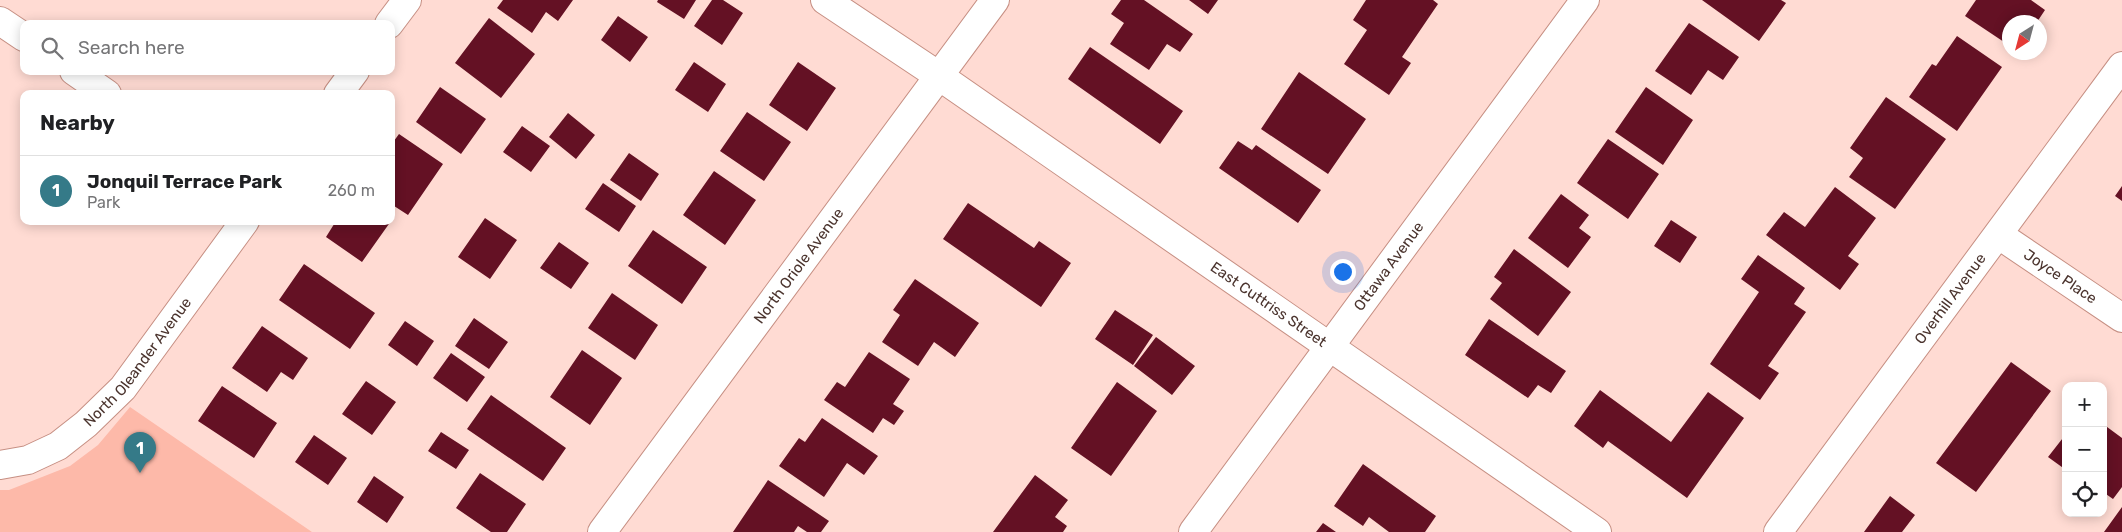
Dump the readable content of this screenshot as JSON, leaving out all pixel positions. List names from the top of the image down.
{
  "streets": {
    "street": [
      "North Oriole Avenue",
      "Ottawa Avenue",
      "Joyce Place",
      "Overhill Avenue",
      "East Cuttriss Street",
      "North Oleander Avenue"
    ]
  },
  "crossings": [
    ["North Oriole Avenue", "East Cuttriss Street"],
    ["Ottawa Avenue", "East Cuttriss Street"],
    ["Joyce Place", "Overhill Avenue"]
  ],
  "north": "bottom left",
  "page": {
    "search": "Search here",
    "heading": "Nearby",
    "list": [
      {
        "mark": "1",
        "name": "Jonquil Terrace Park",
        "note": "Park",
        "value": "260 m"
      }
    ],
    "map_buttons": ["+", "−"],
    "pins": "1"
  }
}
